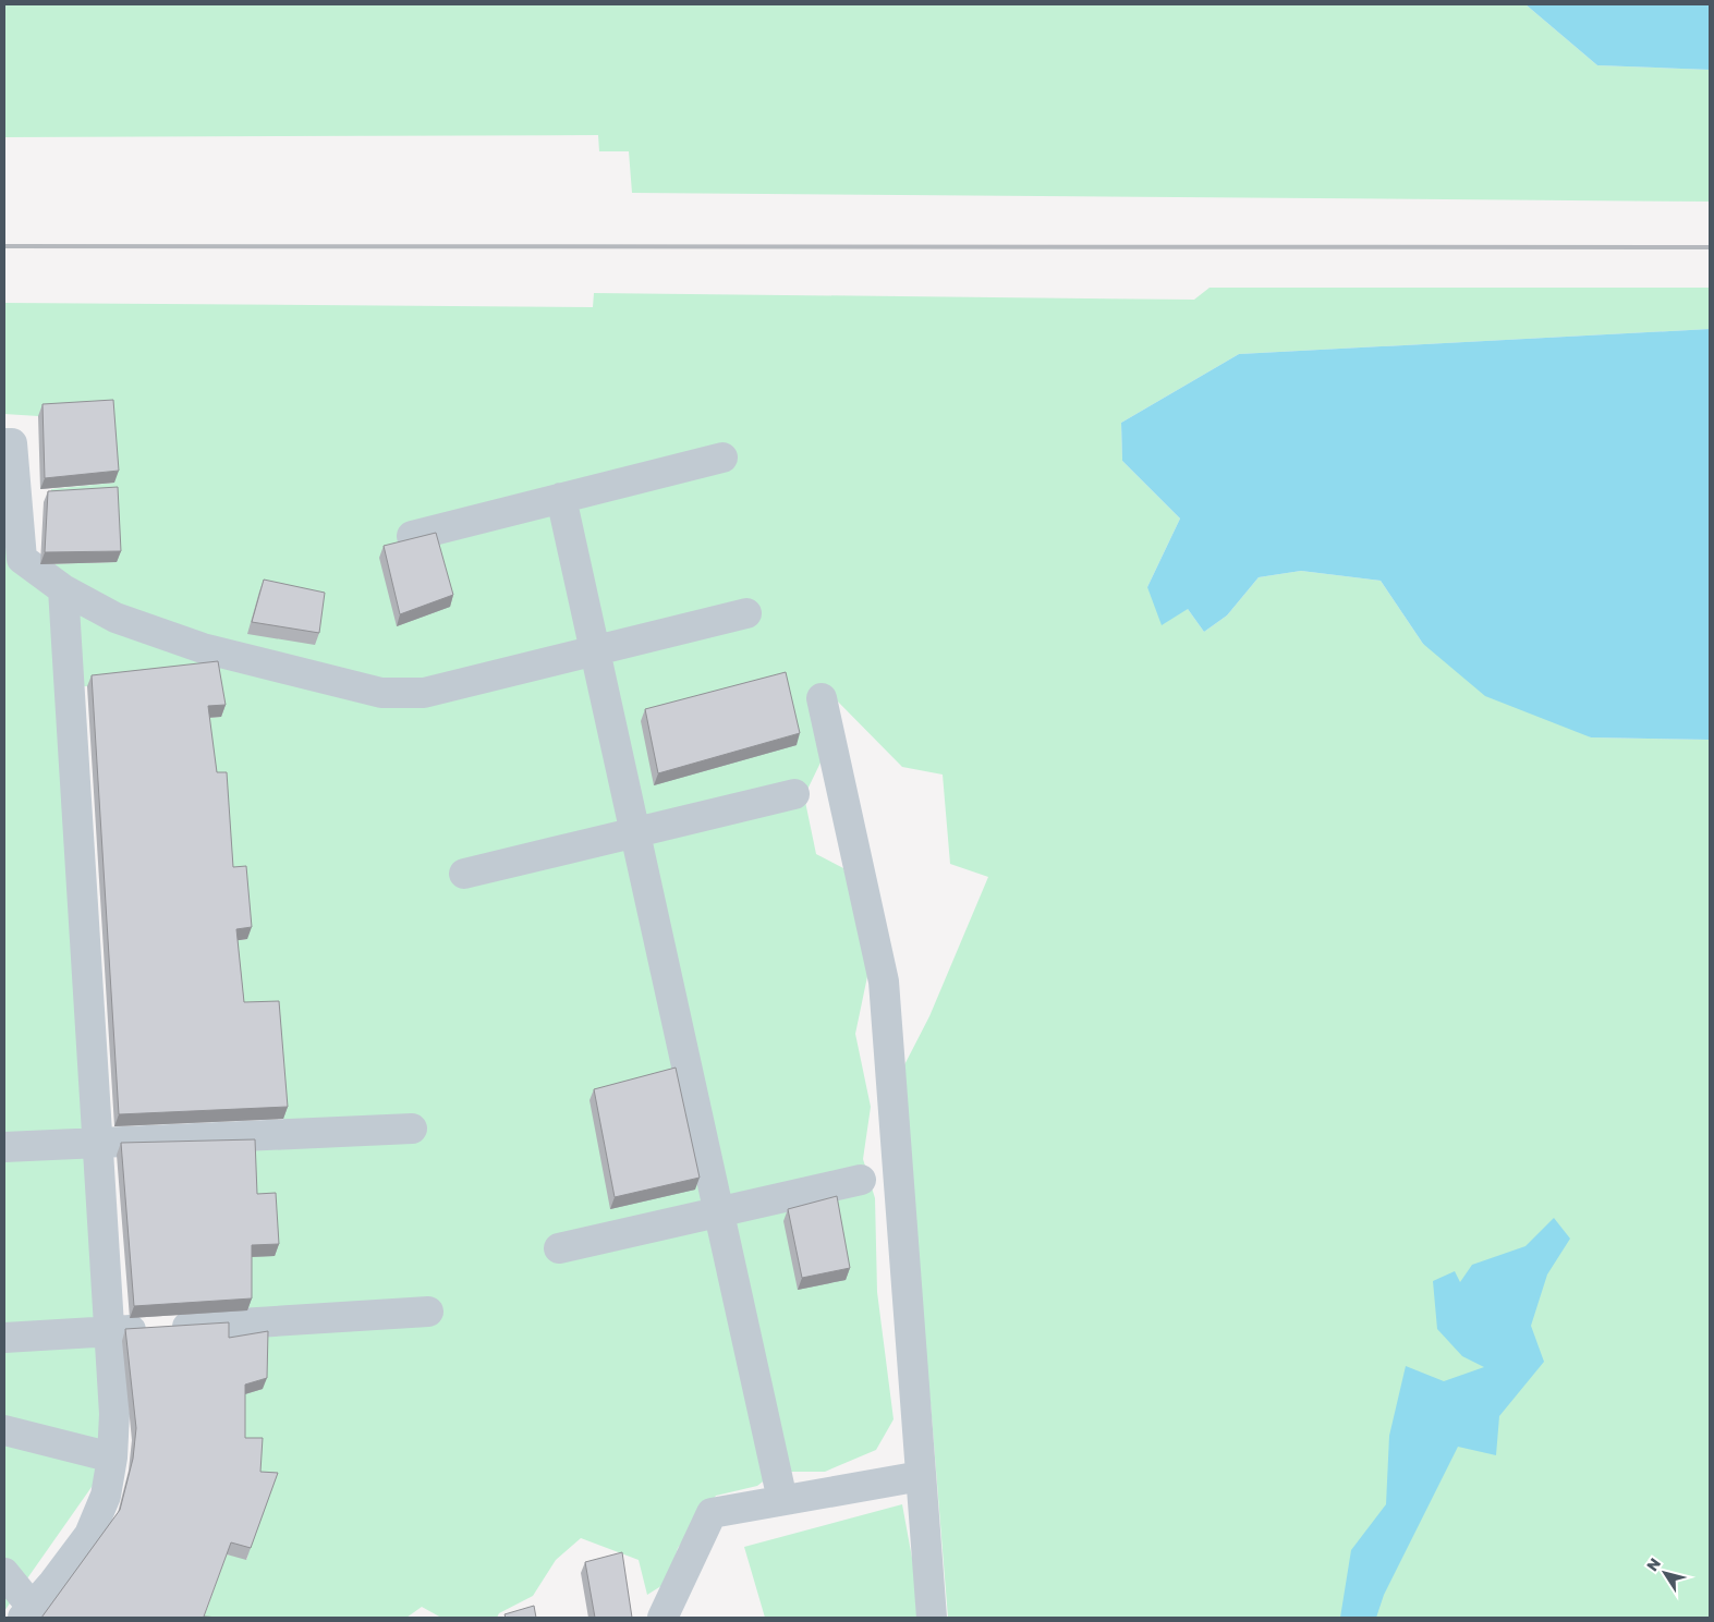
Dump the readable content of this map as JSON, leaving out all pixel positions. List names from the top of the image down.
{
  "north": "top left"
}
